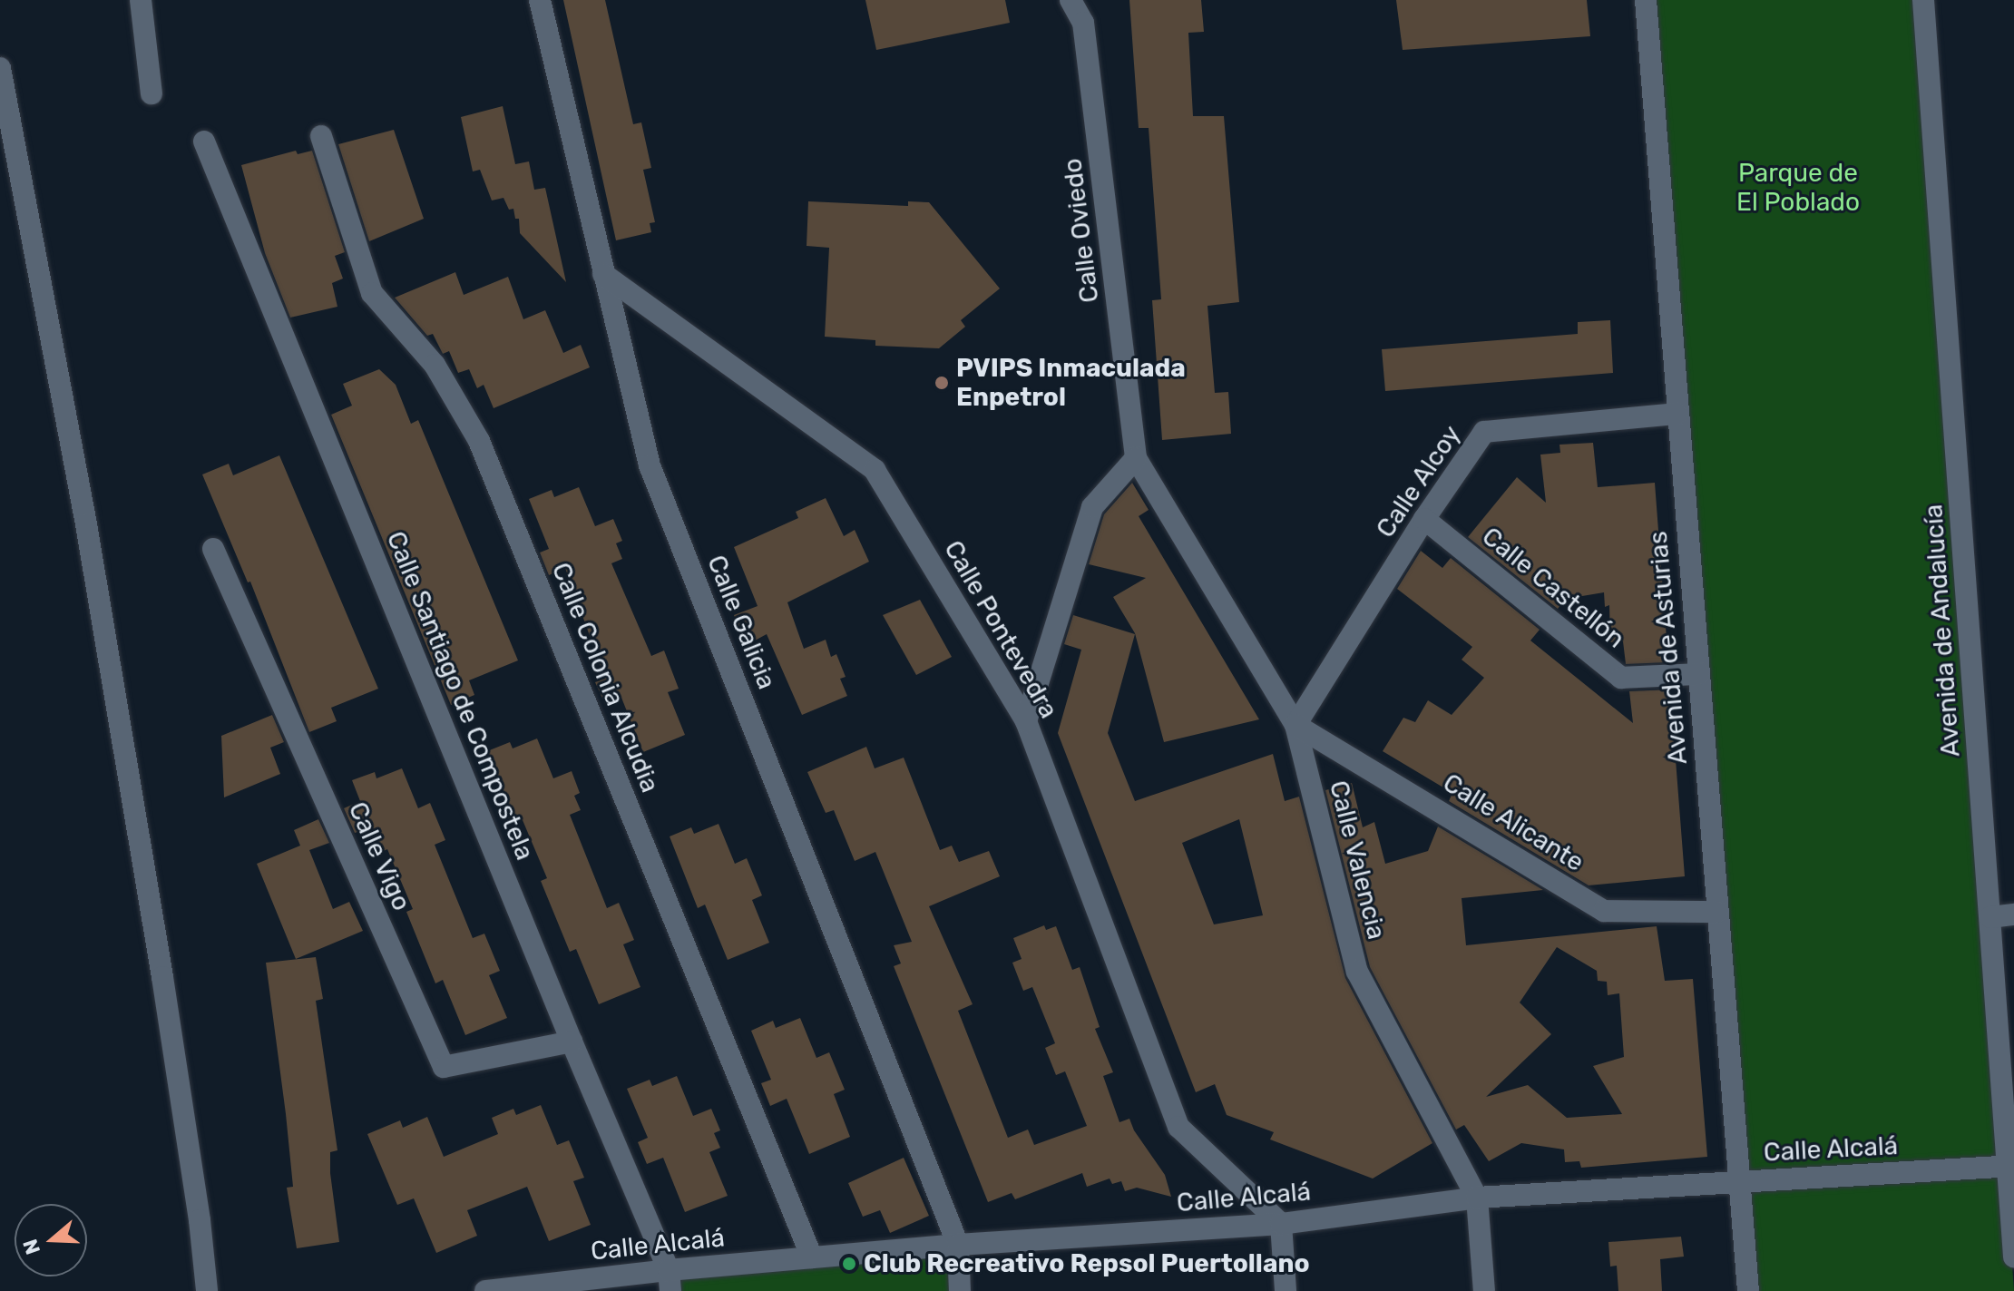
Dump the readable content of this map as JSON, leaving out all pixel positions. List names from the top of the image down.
{
  "streets": {
    "street": [
      "Calle Oviedo",
      "Calle Alcoy",
      "Calle Castellón",
      "Calle Galicia",
      "Calle Pontevedra",
      "Avenida de Andalucía",
      "Avenida de Asturias",
      "Calle Colonia Alcudia",
      "Calle Santiago de Compostela",
      "Calle Alicante",
      "Calle Vigo",
      "Calle Valencia",
      "Calle Alcalá"
    ]
  },
  "crossings": [
    ["Calle Oviedo", "Calle Valencia"],
    ["Calle Alcoy", "Calle Castellón"],
    ["Calle Alcoy", "Avenida de Asturias"],
    ["Calle Alcoy", "Calle Alicante"],
    ["Calle Alcoy", "Calle Valencia"],
    ["Calle Castellón", "Avenida de Asturias"],
    ["Calle Galicia", "Calle Pontevedra"],
    ["Calle Galicia", "Calle Alcalá"],
    ["Calle Pontevedra", "Calle Alcalá"],
    ["Avenida de Andalucía", "Calle Alcalá"],
    ["Avenida de Asturias", "Calle Alicante"],
    ["Avenida de Asturias", "Calle Alcalá"],
    ["Calle Colonia Alcudia", "Calle Alcalá"],
    ["Calle Santiago de Compostela", "Calle Vigo"],
    ["Calle Santiago de Compostela", "Calle Alcalá"],
    ["Calle Alicante", "Calle Valencia"],
    ["Calle Valencia", "Calle Alcalá"]
  ],
  "parks": ["Parque de El Poblado"],
  "places": ["PVIPS Inmaculada Enpetrol", "Club Recreativo Repsol Puertollano"],
  "north": "left"
}
